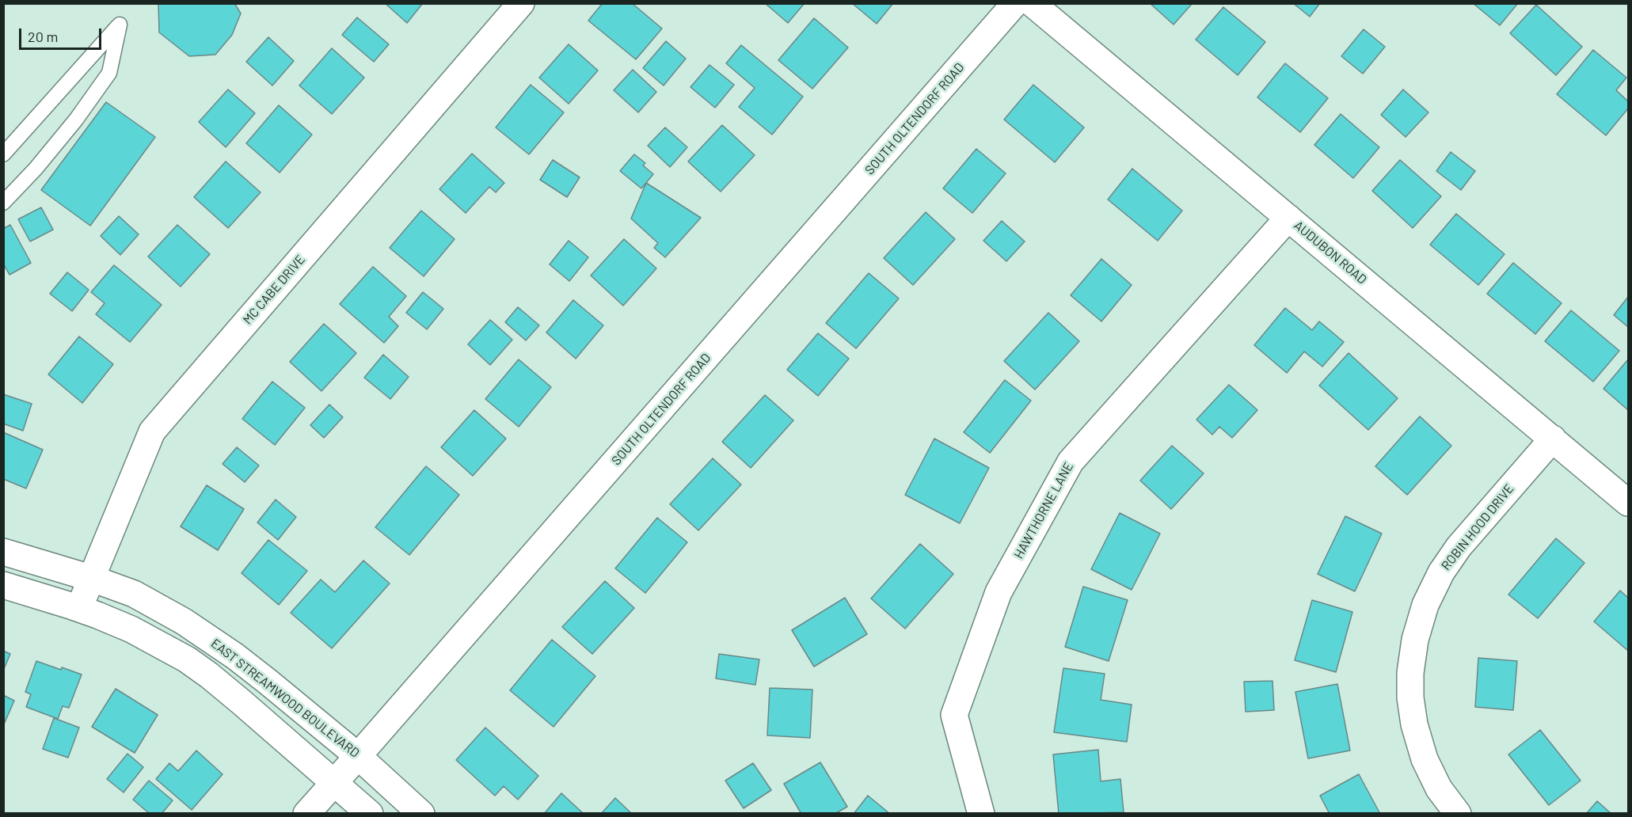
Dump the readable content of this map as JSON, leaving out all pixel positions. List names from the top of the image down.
{
  "streets": {
    "street": [
      "SOUTH OLTENDORF ROAD",
      "AUDUBON ROAD",
      "MC CABE DRIVE",
      "HAWTHORNE LANE",
      "ROBIN HOOD DRIVE",
      "EAST STREAMWOOD BOULEVARD"
    ]
  },
  "crossings": [
    ["SOUTH OLTENDORF ROAD", "EAST STREAMWOOD BOULEVARD"],
    ["AUDUBON ROAD", "HAWTHORNE LANE"],
    ["AUDUBON ROAD", "ROBIN HOOD DRIVE"],
    ["MC CABE DRIVE", "EAST STREAMWOOD BOULEVARD"]
  ],
  "scale_bar": "20 m"
}
